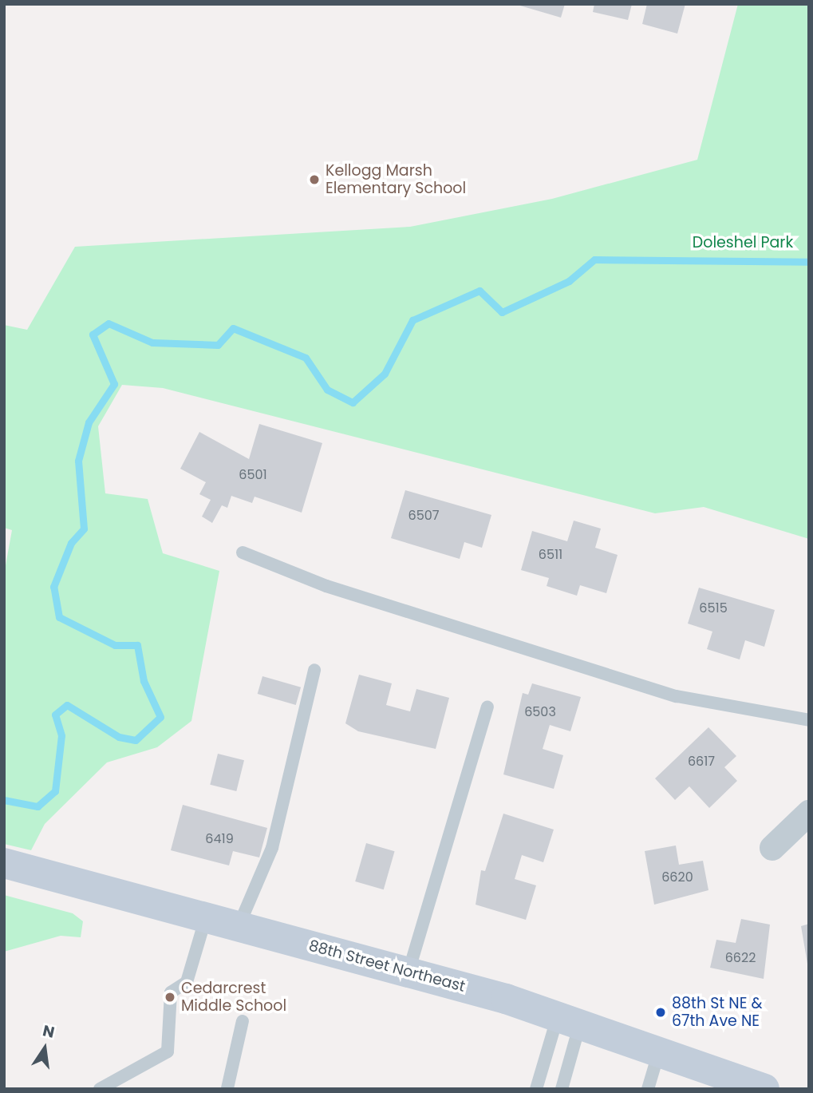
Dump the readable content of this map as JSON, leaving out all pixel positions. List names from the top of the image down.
{
  "streets": {
    "main road": ["88th Street Northeast"]
  },
  "parks": ["Doleshel Park"],
  "places": ["Kellogg Marsh Elementary School", "Cedarcrest Middle School", "88th St NE & 67th Ave NE"],
  "house_numbers": [
    "6501",
    "6507",
    "6511",
    "6515",
    "6503",
    "6617",
    "6419",
    "6620",
    "6622"
  ],
  "north": "top"
}
